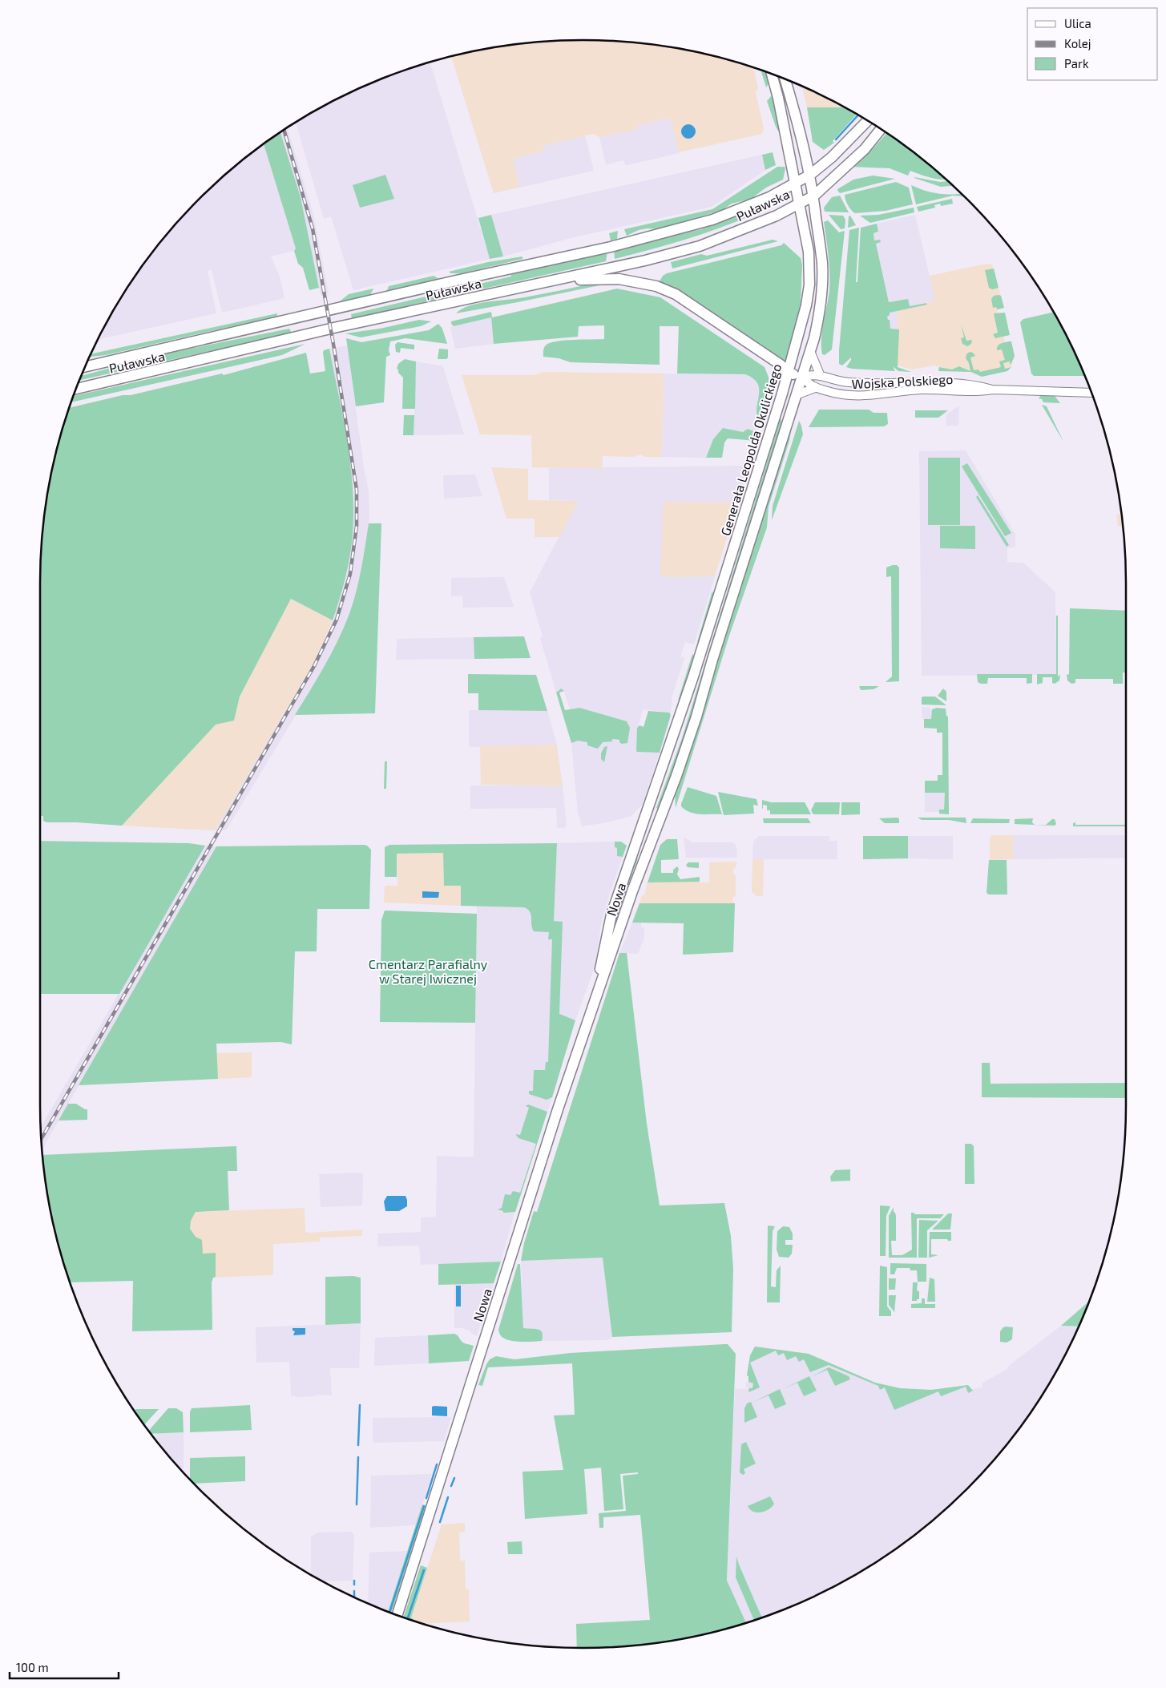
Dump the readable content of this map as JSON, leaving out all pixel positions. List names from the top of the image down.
{
  "streets": {
    "main road": ["Puławska", "Generała Leopolda Okulickiego", "Nowa"],
    "street": ["Wojska Polskiego"]
  },
  "crossings": [
    ["Puławska", "Generała Leopolda Okulickiego"],
    ["Wojska Polskiego", "Generała Leopolda Okulickiego"],
    ["Generała Leopolda Okulickiego", "Nowa"]
  ],
  "parks": ["Cmentarz Parafialny w Starej Iwicznej"],
  "legend": ["Ulica", "Kolej", "Park"],
  "scale_bar": "100 m"
}
